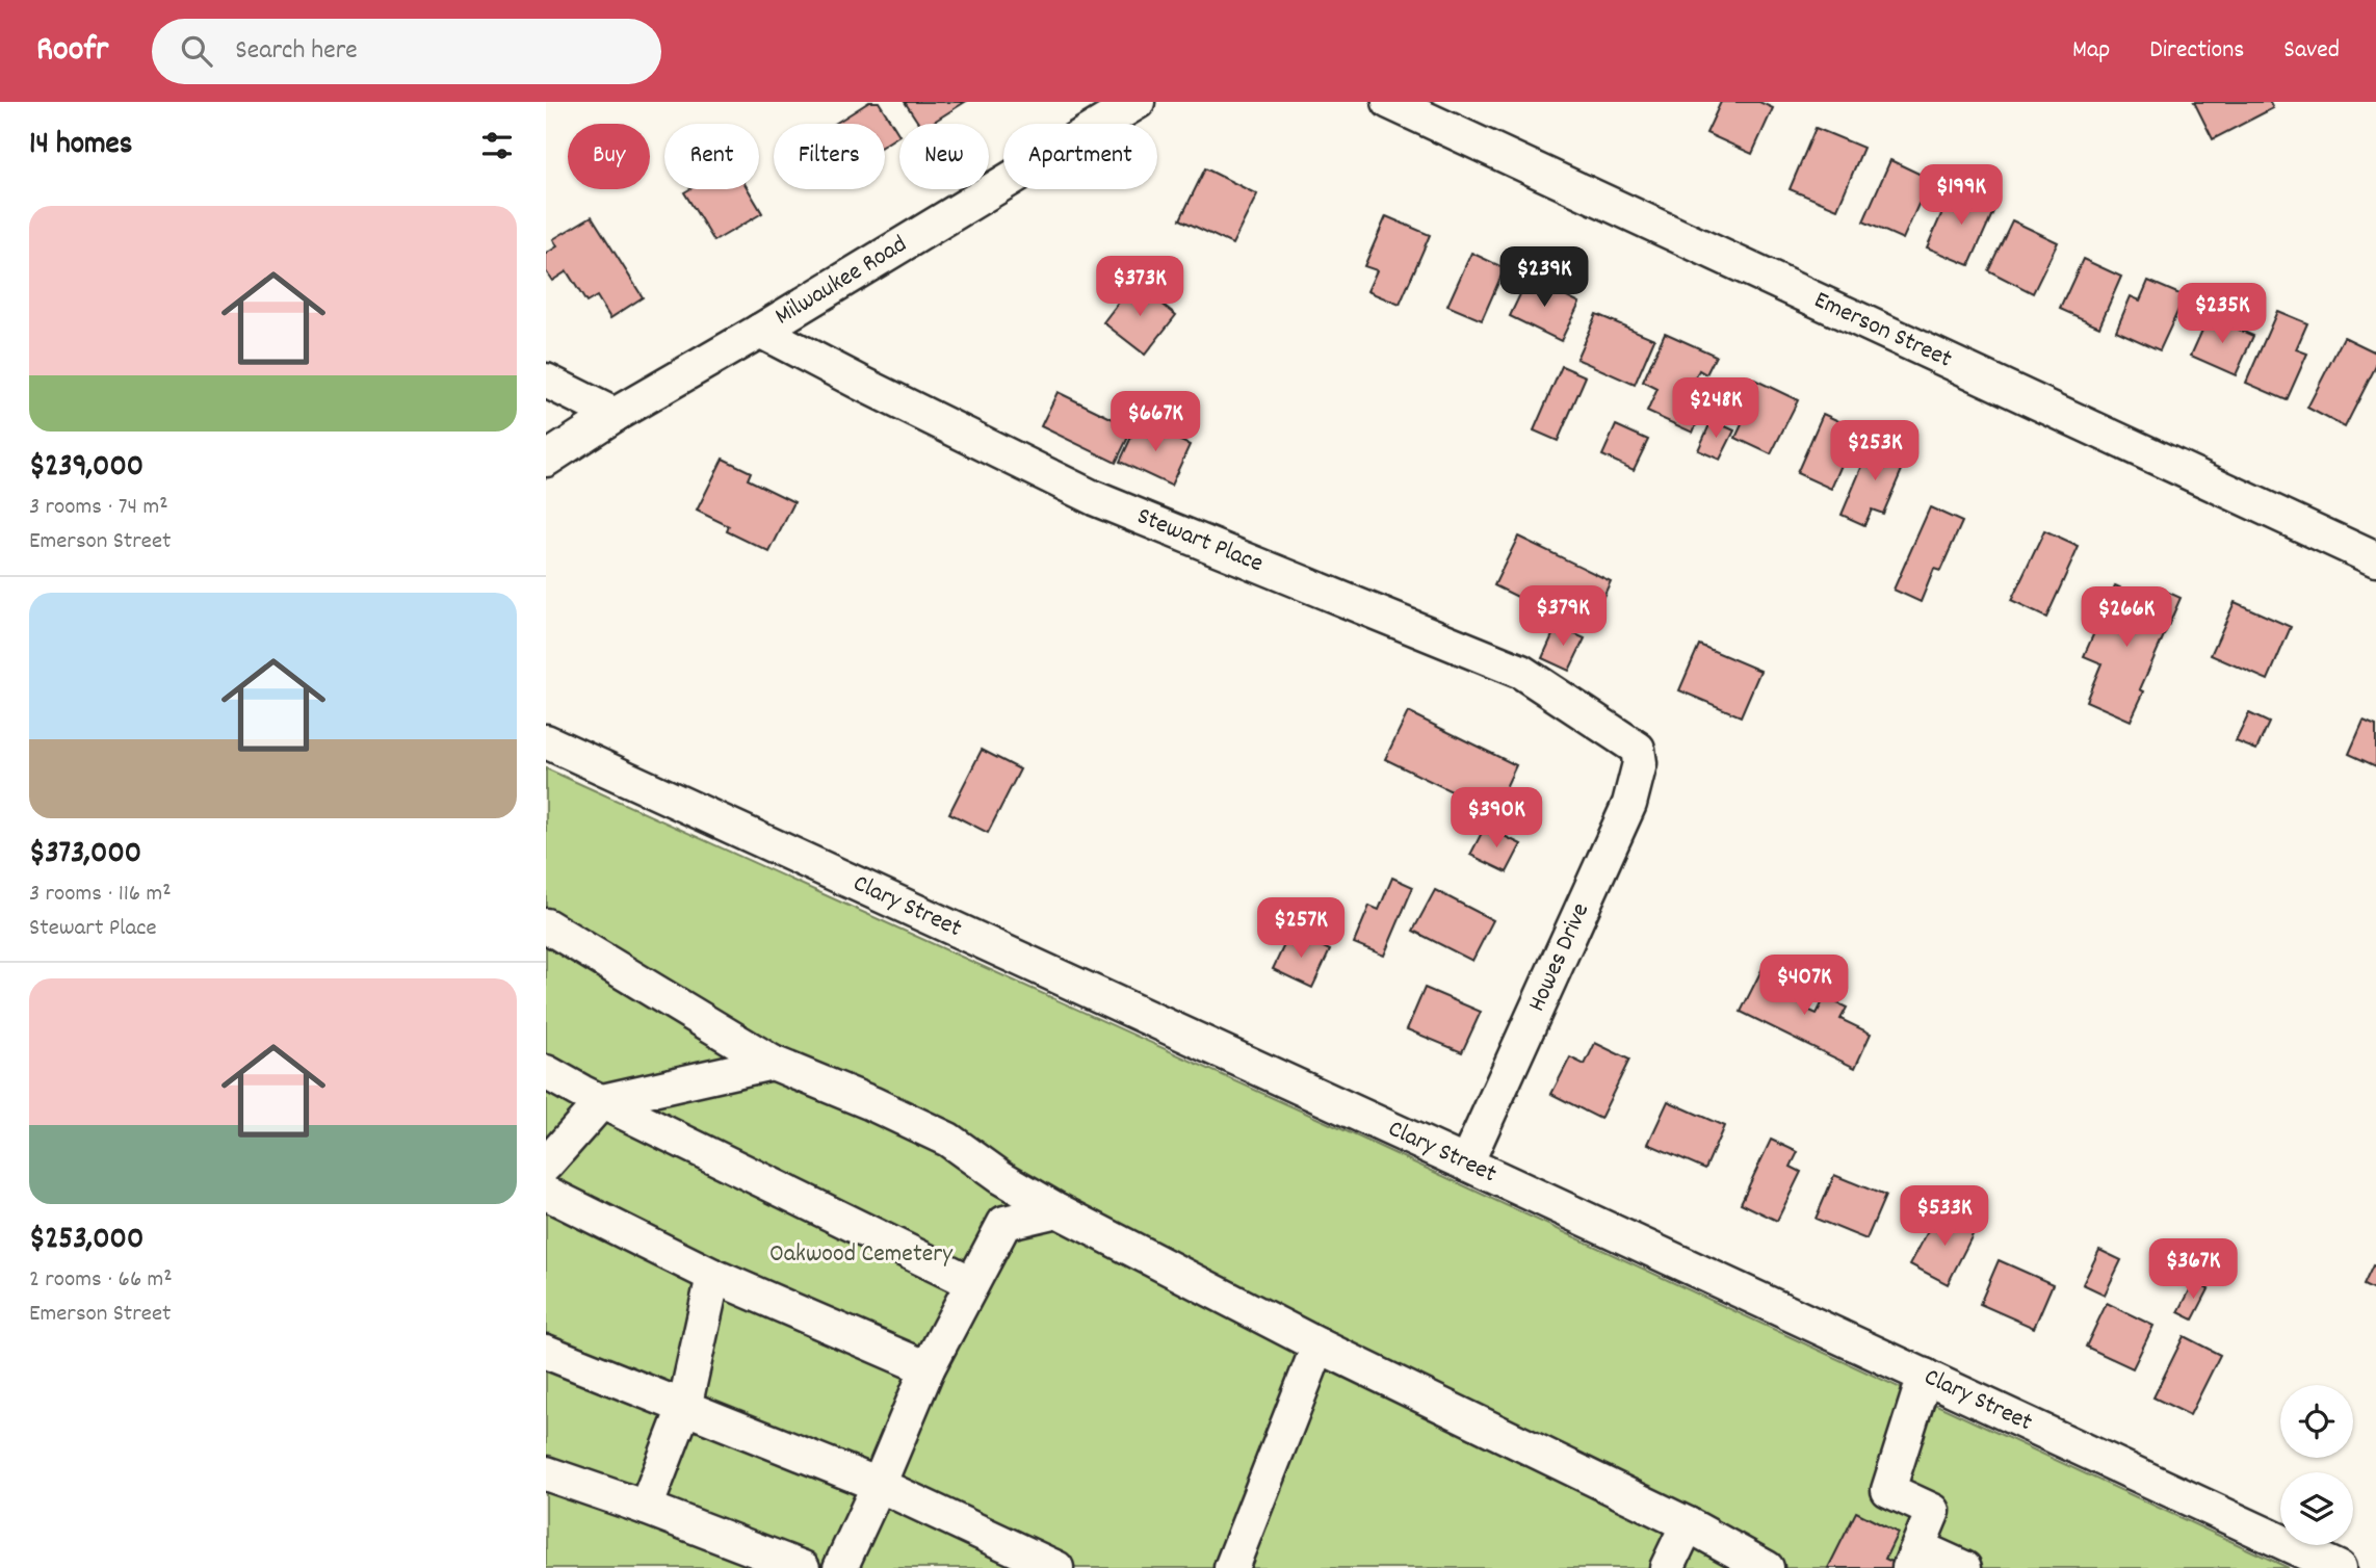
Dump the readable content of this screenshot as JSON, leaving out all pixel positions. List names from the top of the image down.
{
  "streets": {
    "street": [
      "Milwaukee Road",
      "Emerson Street",
      "Stewart Place",
      "Clary Street",
      "Howes Drive"
    ]
  },
  "crossings": [
    ["Milwaukee Road", "Stewart Place"],
    ["Stewart Place", "Howes Drive"],
    ["Clary Street", "Howes Drive"]
  ],
  "parks": ["Oakwood Cemetery"],
  "page": {
    "header": "Roofr",
    "search": "Search here",
    "nav": ["Map", "Directions", "Saved"],
    "heading": "14 homes",
    "chip": [
      "Buy",
      "Rent",
      "Filters",
      "New",
      "Apartment"
    ],
    "price": [
      "$199K",
      "$239K",
      "$373K",
      "$235K",
      "$248K",
      "$667K",
      "$253K",
      "$379K",
      "$266K",
      "$390K",
      "$257K",
      "$407K",
      "$533K",
      "$367K"
    ],
    "list": [
      {
        "name": "$239,000",
        "note": "3 rooms · 74 m² · Emerson Street"
      },
      {
        "name": "$373,000",
        "note": "3 rooms · 116 m² · Stewart Place"
      },
      {
        "name": "$253,000",
        "note": "2 rooms · 66 m² · Emerson Street"
      }
    ]
  }
}
